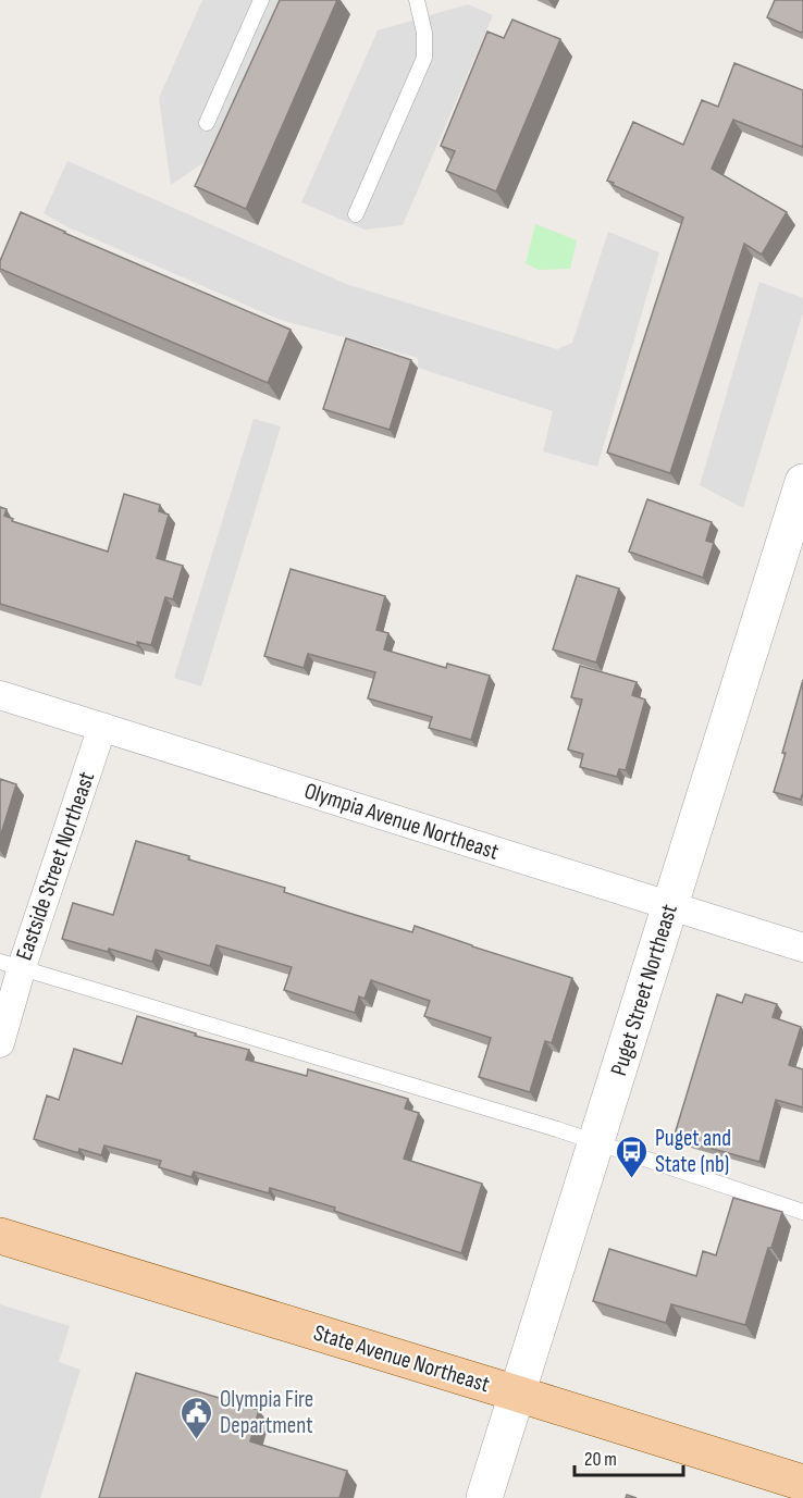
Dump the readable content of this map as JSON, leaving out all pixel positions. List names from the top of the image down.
{
  "streets": {
    "main road": ["State Avenue Northeast"],
    "street": ["Olympia Avenue Northeast", "Eastside Street Northeast", "Puget Street Northeast"]
  },
  "crossings": [
    ["Olympia Avenue Northeast", "Eastside Street Northeast"],
    ["Olympia Avenue Northeast", "Puget Street Northeast"],
    ["Puget Street Northeast", "State Avenue Northeast"]
  ],
  "places": {
    "bus stop": ["Puget and State (nb)"],
    "public building": ["Olympia Fire Department"]
  },
  "scale_bar": "20 m"
}
